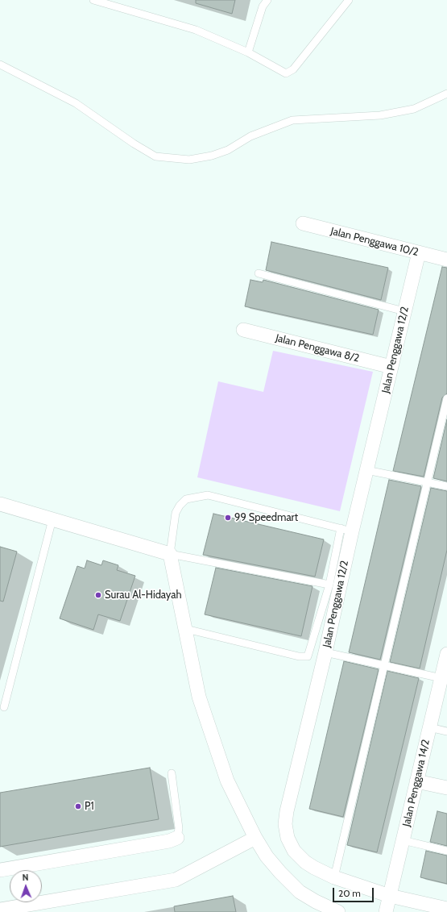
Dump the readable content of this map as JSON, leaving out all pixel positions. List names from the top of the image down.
{
  "streets": {
    "street": [
      "Jalan Penggawa 10/2",
      "Jalan Penggawa 8/2",
      "Jalan Penggawa 12/2",
      "Jalan Penggawa 14/2"
    ]
  },
  "crossings": [
    ["Jalan Penggawa 10/2", "Jalan Penggawa 12/2"],
    ["Jalan Penggawa 8/2", "Jalan Penggawa 12/2"],
    ["Jalan Penggawa 12/2", "Jalan Penggawa 14/2"]
  ],
  "places": ["99 Speedmart", "Surau Al-Hidayah", "P1"],
  "scale_bar": "20 m",
  "north": "top"
}
